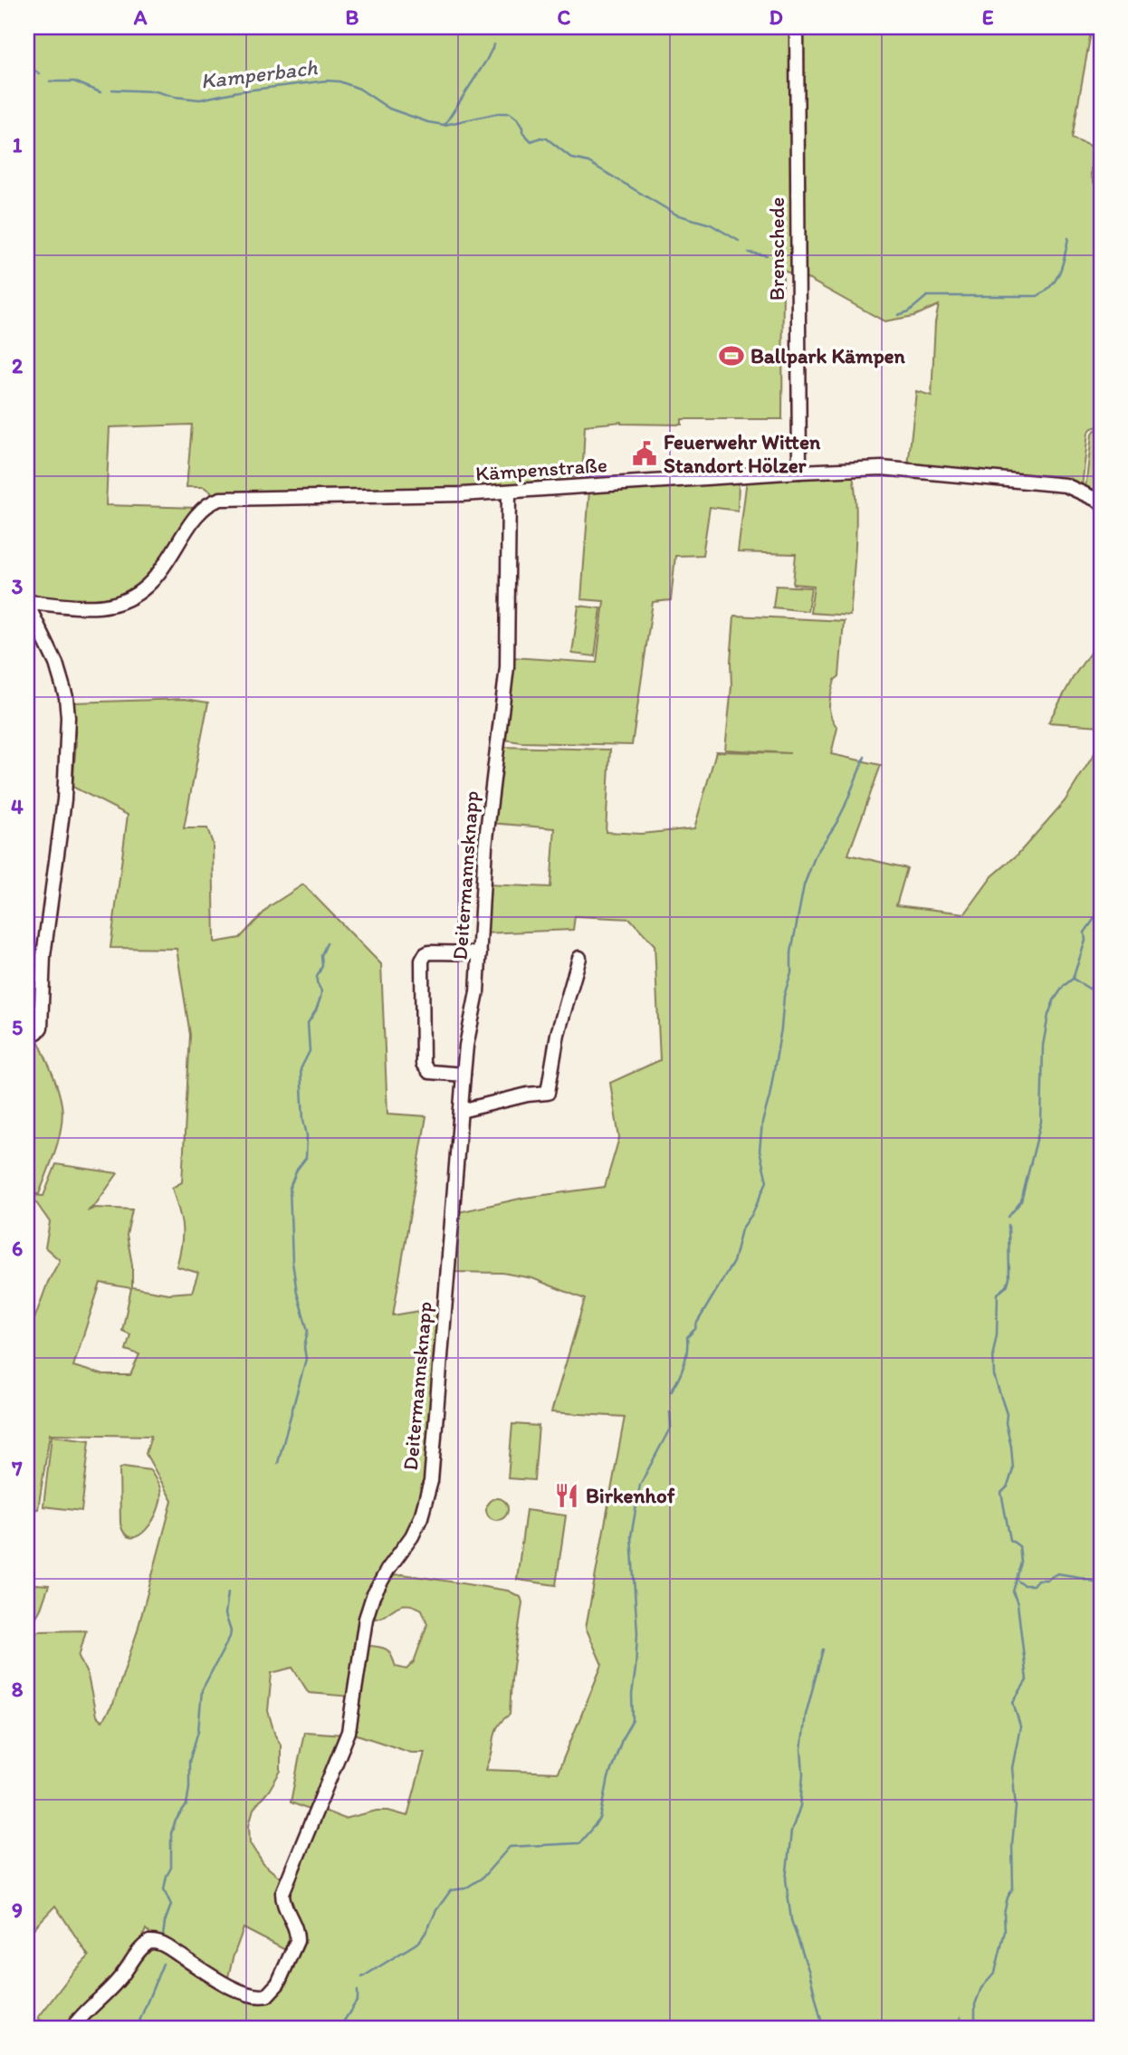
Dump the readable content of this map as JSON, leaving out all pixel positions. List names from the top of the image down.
{
  "streets": {
    "street": ["Brenschede", "Kämpenstraße", "Deitermannsknapp"]
  },
  "crossings": [
    ["Brenschede", "Kämpenstraße"],
    ["Kämpenstraße", "Deitermannsknapp"]
  ],
  "water": ["Kamperbach"],
  "places": {
    "sports": ["Ballpark Kämpen"],
    "public building": ["Feuerwehr Witten Standort Hölzer"],
    "restaurant": ["Birkenhof"]
  },
  "grid": {
    "columns": [
      "A",
      "B",
      "C",
      "D",
      "E"
    ],
    "rows": [
      "1",
      "2",
      "3",
      "4",
      "5",
      "6",
      "7",
      "8",
      "9"
    ]
  }
}
